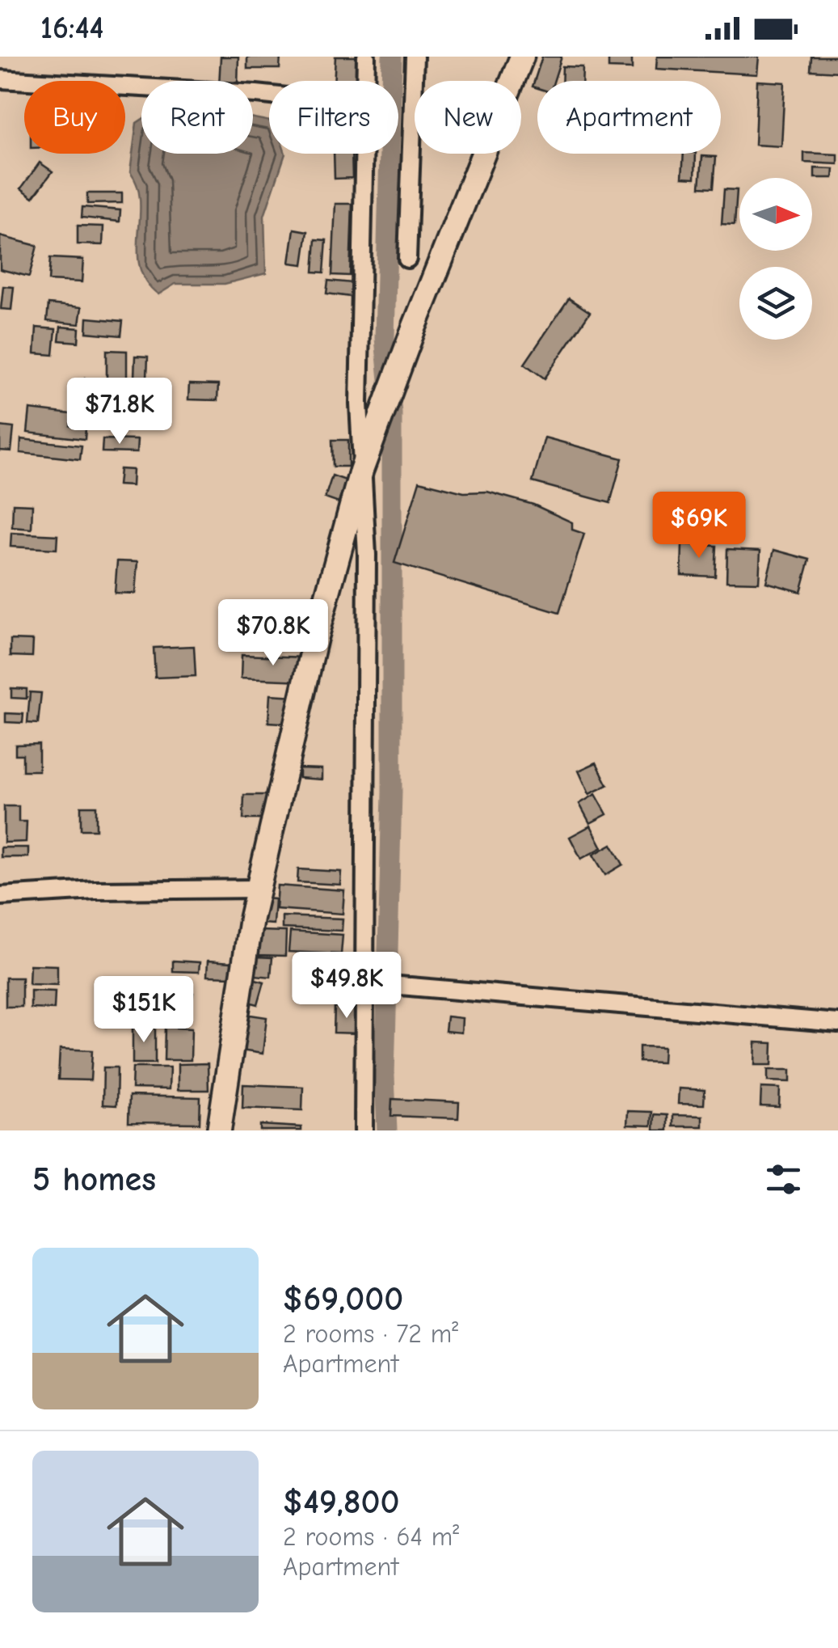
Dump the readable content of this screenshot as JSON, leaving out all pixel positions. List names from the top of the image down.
{
  "north": "right",
  "page": {
    "status": "16:44",
    "chip": [
      "Buy",
      "Rent",
      "Filters",
      "New",
      "Apartment"
    ],
    "price": [
      "$71.8K",
      "$69K",
      "$70.8K",
      "$49.8K",
      "$151K"
    ],
    "heading": "5 homes",
    "list": [
      {
        "name": "$69,000",
        "note": "2 rooms · 72 m² · Apartment"
      },
      {
        "name": "$49,800",
        "note": "2 rooms · 64 m² · Apartment"
      }
    ]
  }
}
